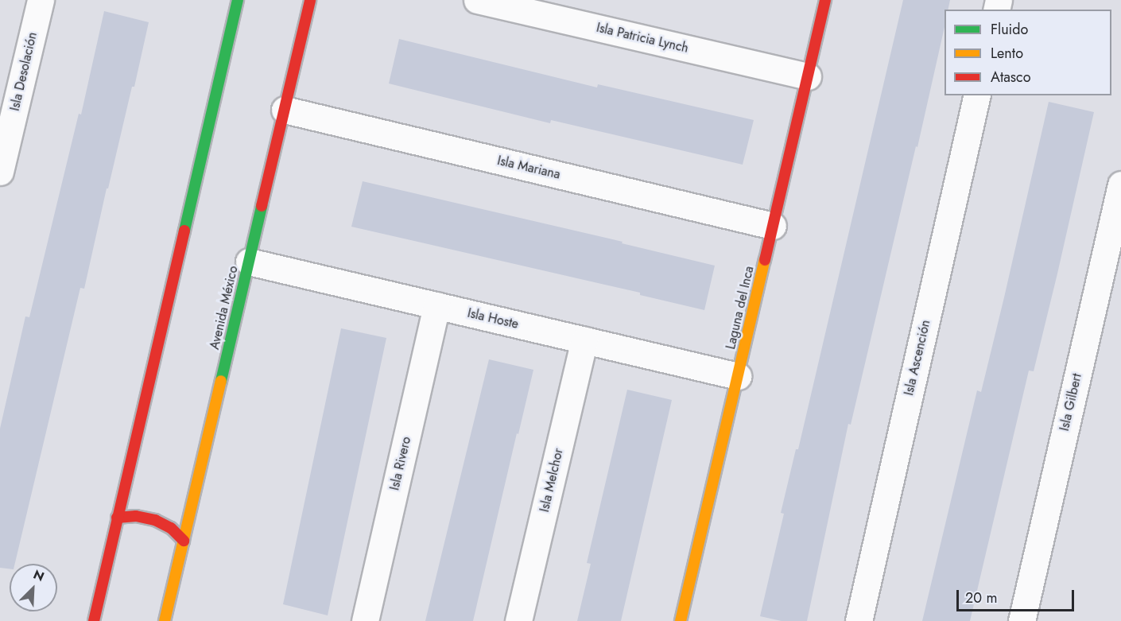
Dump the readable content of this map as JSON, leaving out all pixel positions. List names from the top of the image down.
{
  "streets": {
    "street": [
      "Isla Patricia Lynch",
      "Isla Desolación",
      "Isla Mariana",
      "Avenida México",
      "Laguna del Inca",
      "Isla Hoste",
      "Isla Ascención",
      "Isla Gilbert",
      "Isla Rivero",
      "Isla Melchor"
    ]
  },
  "crossings": [
    ["Isla Patricia Lynch", "Laguna del Inca"],
    ["Isla Mariana", "Avenida México"],
    ["Isla Mariana", "Laguna del Inca"],
    ["Avenida México", "Isla Hoste"],
    ["Laguna del Inca", "Isla Hoste"],
    ["Isla Hoste", "Isla Rivero"],
    ["Isla Hoste", "Isla Melchor"]
  ],
  "legend": ["Fluido", "Lento", "Atasco"],
  "scale_bar": "20 m",
  "north": "top right"
}
